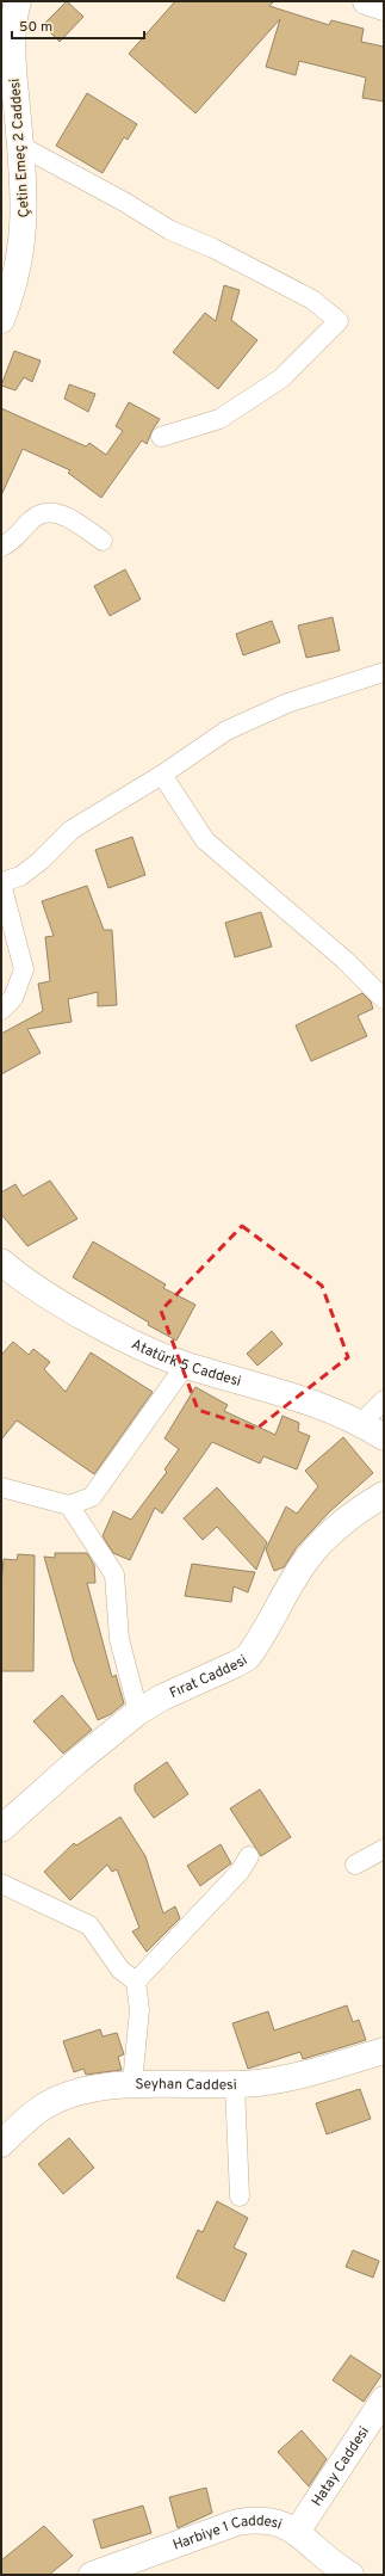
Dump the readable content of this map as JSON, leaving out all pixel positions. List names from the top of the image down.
{
  "streets": {
    "street": [
      "Çetin Emeç 2 Caddesi",
      "Atatürk 5 Caddesi",
      "Fırat Caddesi",
      "Seyhan Caddesi",
      "Hatay Caddesi",
      "Harbiye 1 Caddesi"
    ]
  },
  "crossings": [
    ["Hatay Caddesi", "Harbiye 1 Caddesi"]
  ],
  "scale_bar": "50 m"
}
